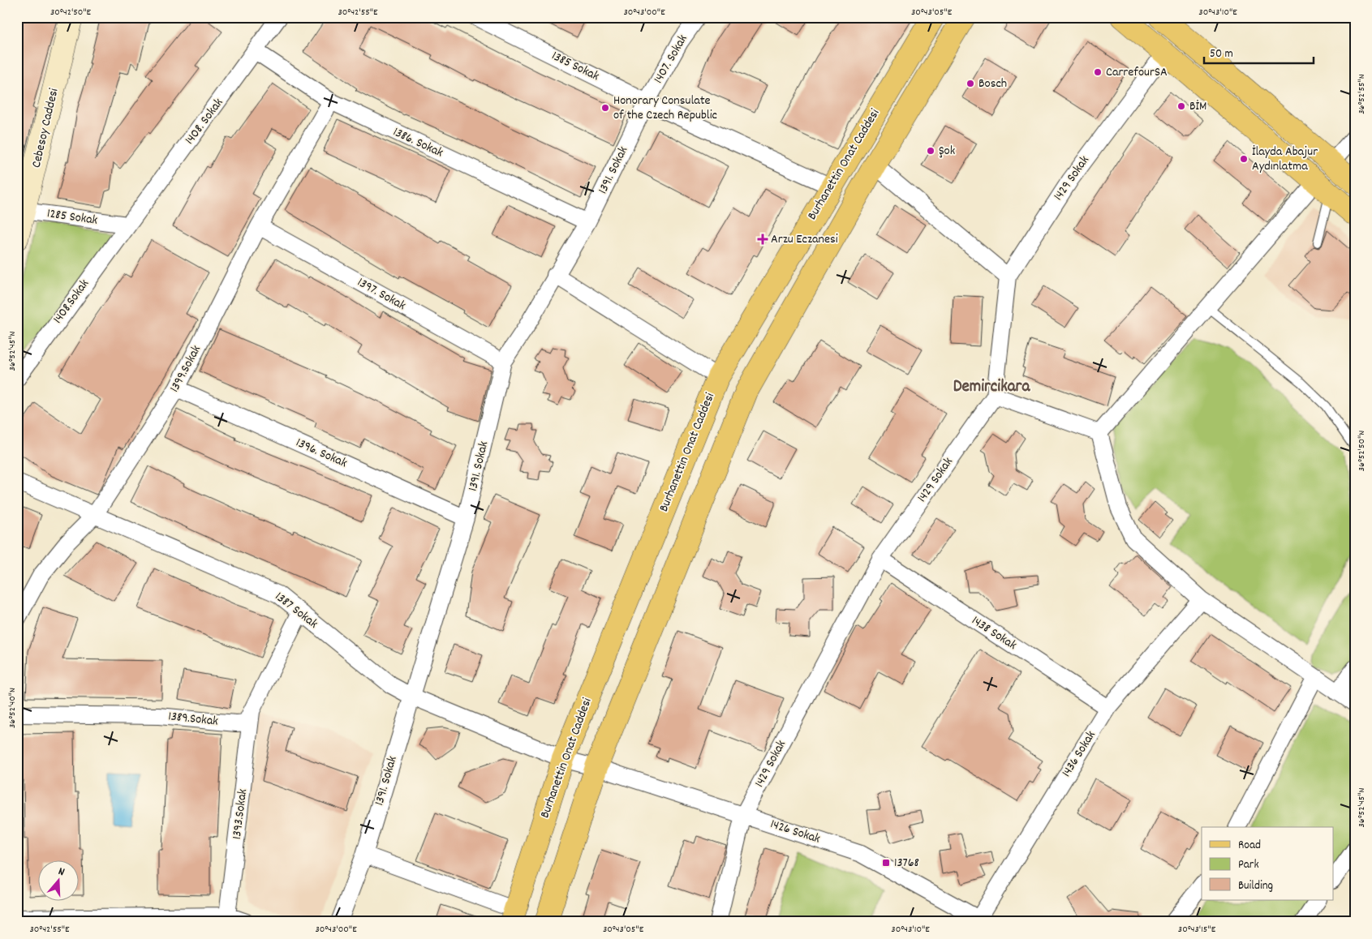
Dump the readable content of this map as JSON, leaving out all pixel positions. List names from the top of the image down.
{
  "streets": {
    "main road": ["Cebesoy Caddesi", "Burhanettin Onat Caddesi"],
    "street": [
      "1407. Sokak",
      "1385 Sokak",
      "1408. Sokak",
      "1386. Sokak",
      "1391. Sokak",
      "1429 Sokak",
      "1285 Sokak",
      "1397. Sokak",
      "1408.Sokak",
      "1399.Sokak",
      "1396. Sokak",
      "1387 Sokak",
      "1438 Sokak",
      "1389.Sokak",
      "1436 Sokak",
      "1393.Sokak",
      "1426 Sokak"
    ]
  },
  "crossings": [
    ["1407. Sokak", "1385 Sokak"],
    ["1407. Sokak", "1391. Sokak"],
    ["1385 Sokak", "Burhanettin Onat Caddesi"],
    ["1385 Sokak", "1391. Sokak"],
    ["1408. Sokak", "1386. Sokak"],
    ["1408. Sokak", "1285 Sokak"],
    ["1408. Sokak", "1408.Sokak"],
    ["Cebesoy Caddesi", "1285 Sokak"],
    ["1386. Sokak", "1391. Sokak"],
    ["1386. Sokak", "1399.Sokak"],
    ["Burhanettin Onat Caddesi", "1387 Sokak"],
    ["Burhanettin Onat Caddesi", "1426 Sokak"],
    ["1391. Sokak", "1397. Sokak"],
    ["1391. Sokak", "1396. Sokak"],
    ["1391. Sokak", "1387 Sokak"],
    ["1429 Sokak", "1438 Sokak"],
    ["1429 Sokak", "1426 Sokak"],
    ["1285 Sokak", "1408.Sokak"],
    ["1397. Sokak", "1399.Sokak"],
    ["1399.Sokak", "1396. Sokak"],
    ["1399.Sokak", "1387 Sokak"],
    ["1387 Sokak", "1389.Sokak"],
    ["1387 Sokak", "1426 Sokak"],
    ["1438 Sokak", "1436 Sokak"],
    ["1389.Sokak", "1393.Sokak"],
    ["1436 Sokak", "1426 Sokak"]
  ],
  "districts": ["Demircikara"],
  "places": {
    "other": [
      "CarrefourSA",
      "Bosch",
      "BİM",
      "Honorary Consulate of the Czech Republic",
      "Şok",
      "İlayda Abajur Aydınlatma"
    ],
    "health": ["Arzu Eczanesi"],
    "transit": ["13768"]
  },
  "legend": ["Road", "Park", "Building"],
  "scale_bar": "50 m",
  "north": "top",
  "coordinates": [
    "30°42'50\"E",
    "30°42'55\"E",
    "30°43'00\"E",
    "30°43'05\"E",
    "30°43'10\"E",
    "36°52'55\"N",
    "36°52'45\"N",
    "36°52'50\"N",
    "36°52'40\"N",
    "30°43'15\"E"
  ]
}
